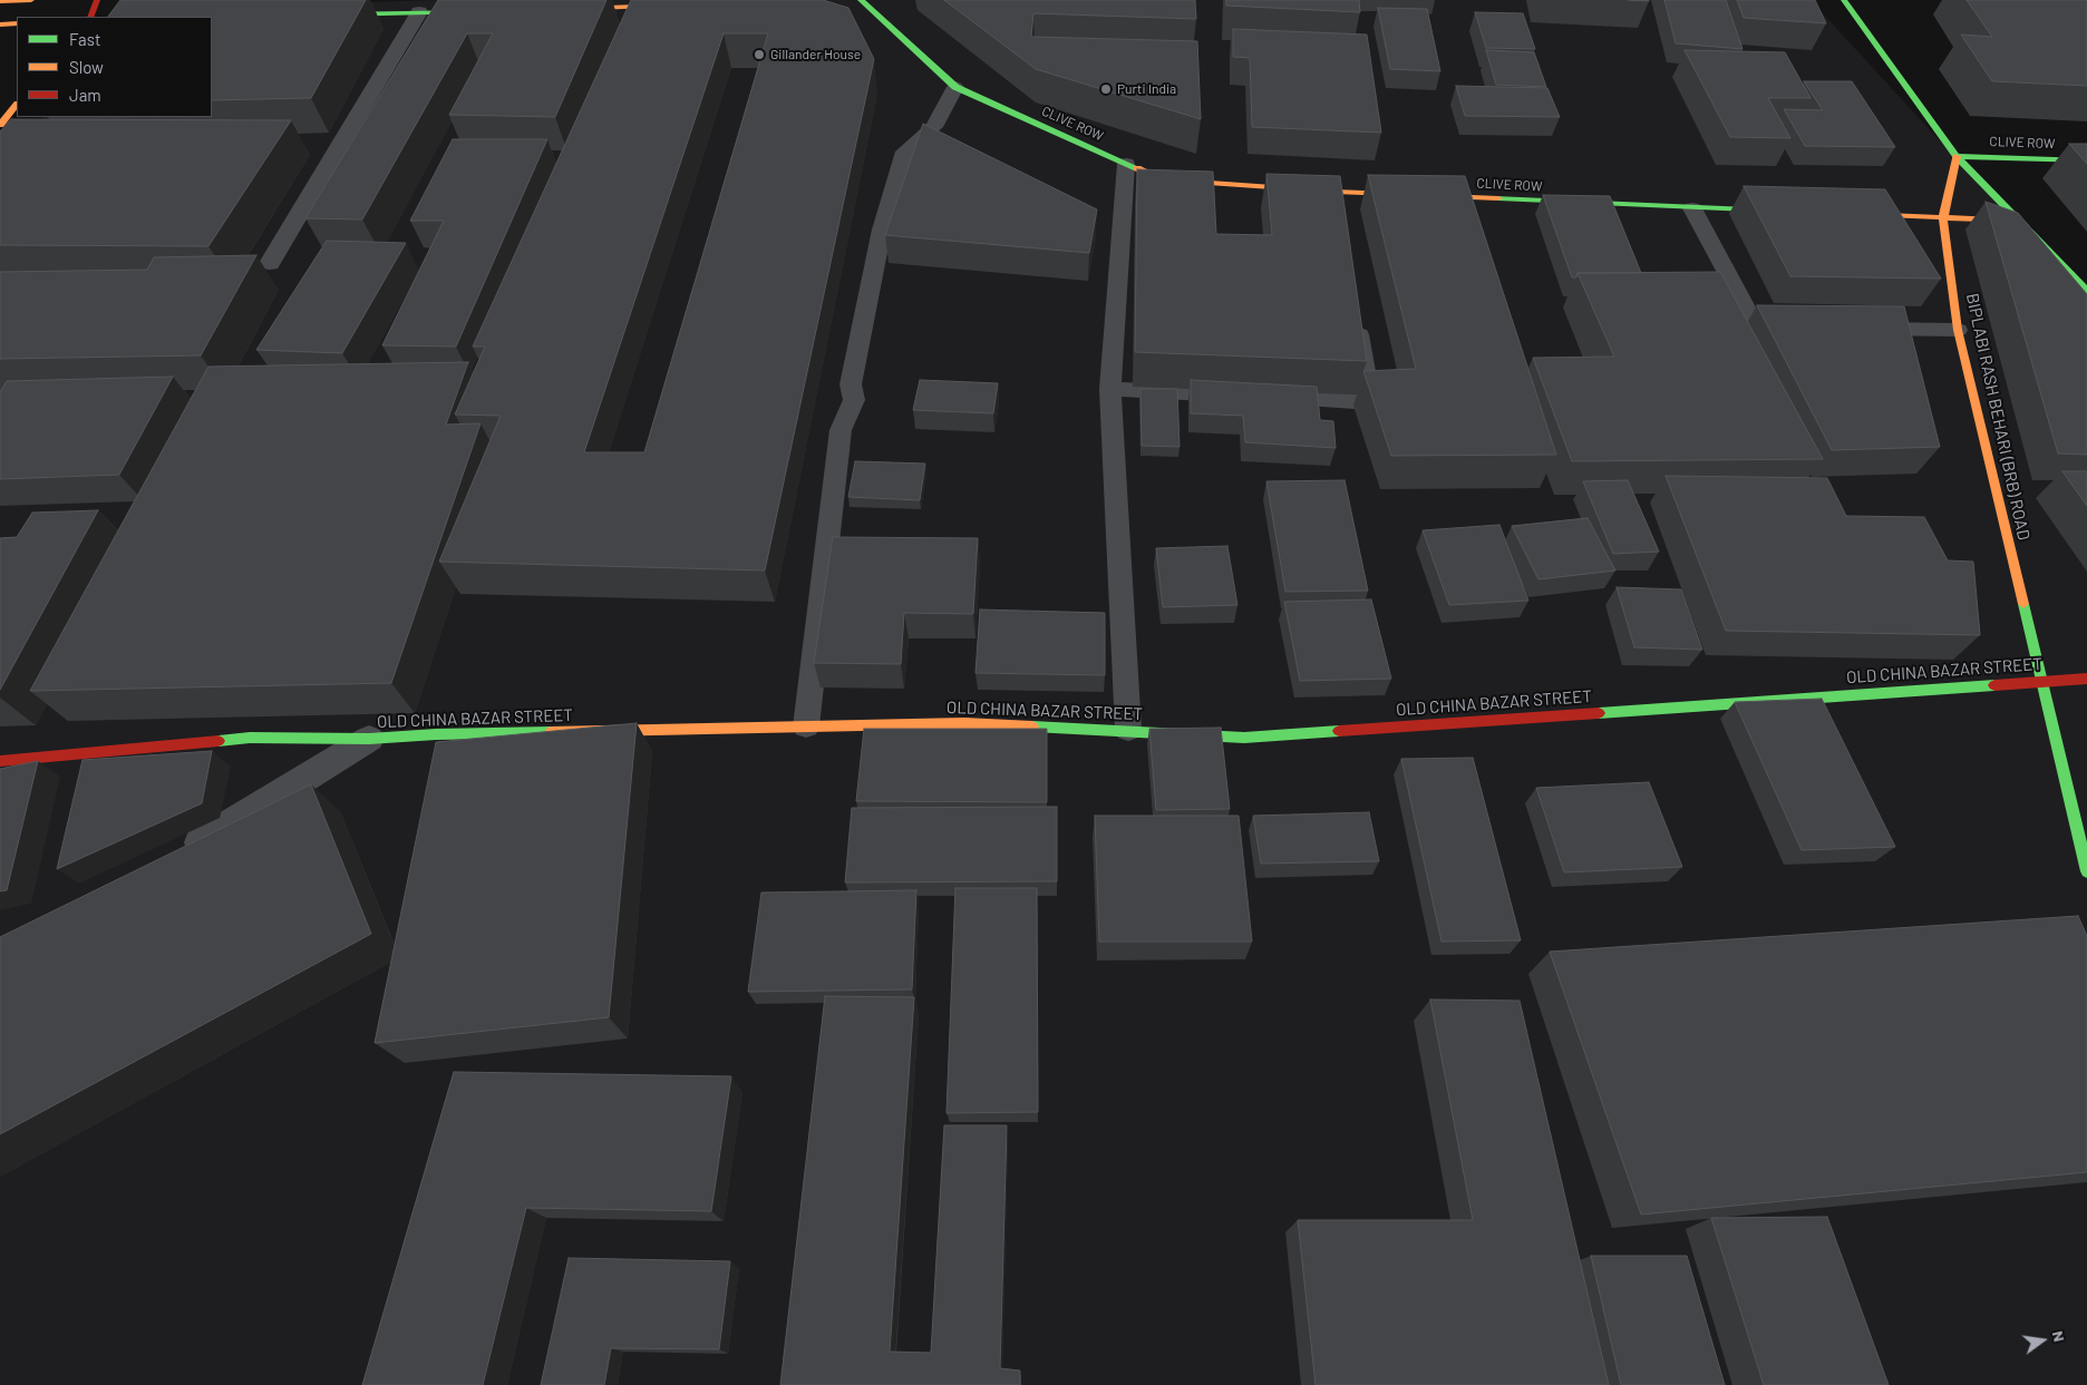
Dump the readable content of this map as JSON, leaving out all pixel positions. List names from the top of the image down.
{
  "streets": {
    "main road": ["CLIVE ROW", "BIPLABI RASH BEHARI (BRB) ROAD", "OLD CHINA BAZAR STREET"]
  },
  "crossings": [
    ["CLIVE ROW", "BIPLABI RASH BEHARI (BRB) ROAD"],
    ["BIPLABI RASH BEHARI (BRB) ROAD", "OLD CHINA BAZAR STREET"]
  ],
  "places": ["Gillander House", "Purti India"],
  "legend": ["Fast", "Slow", "Jam"],
  "north": "right"
}
